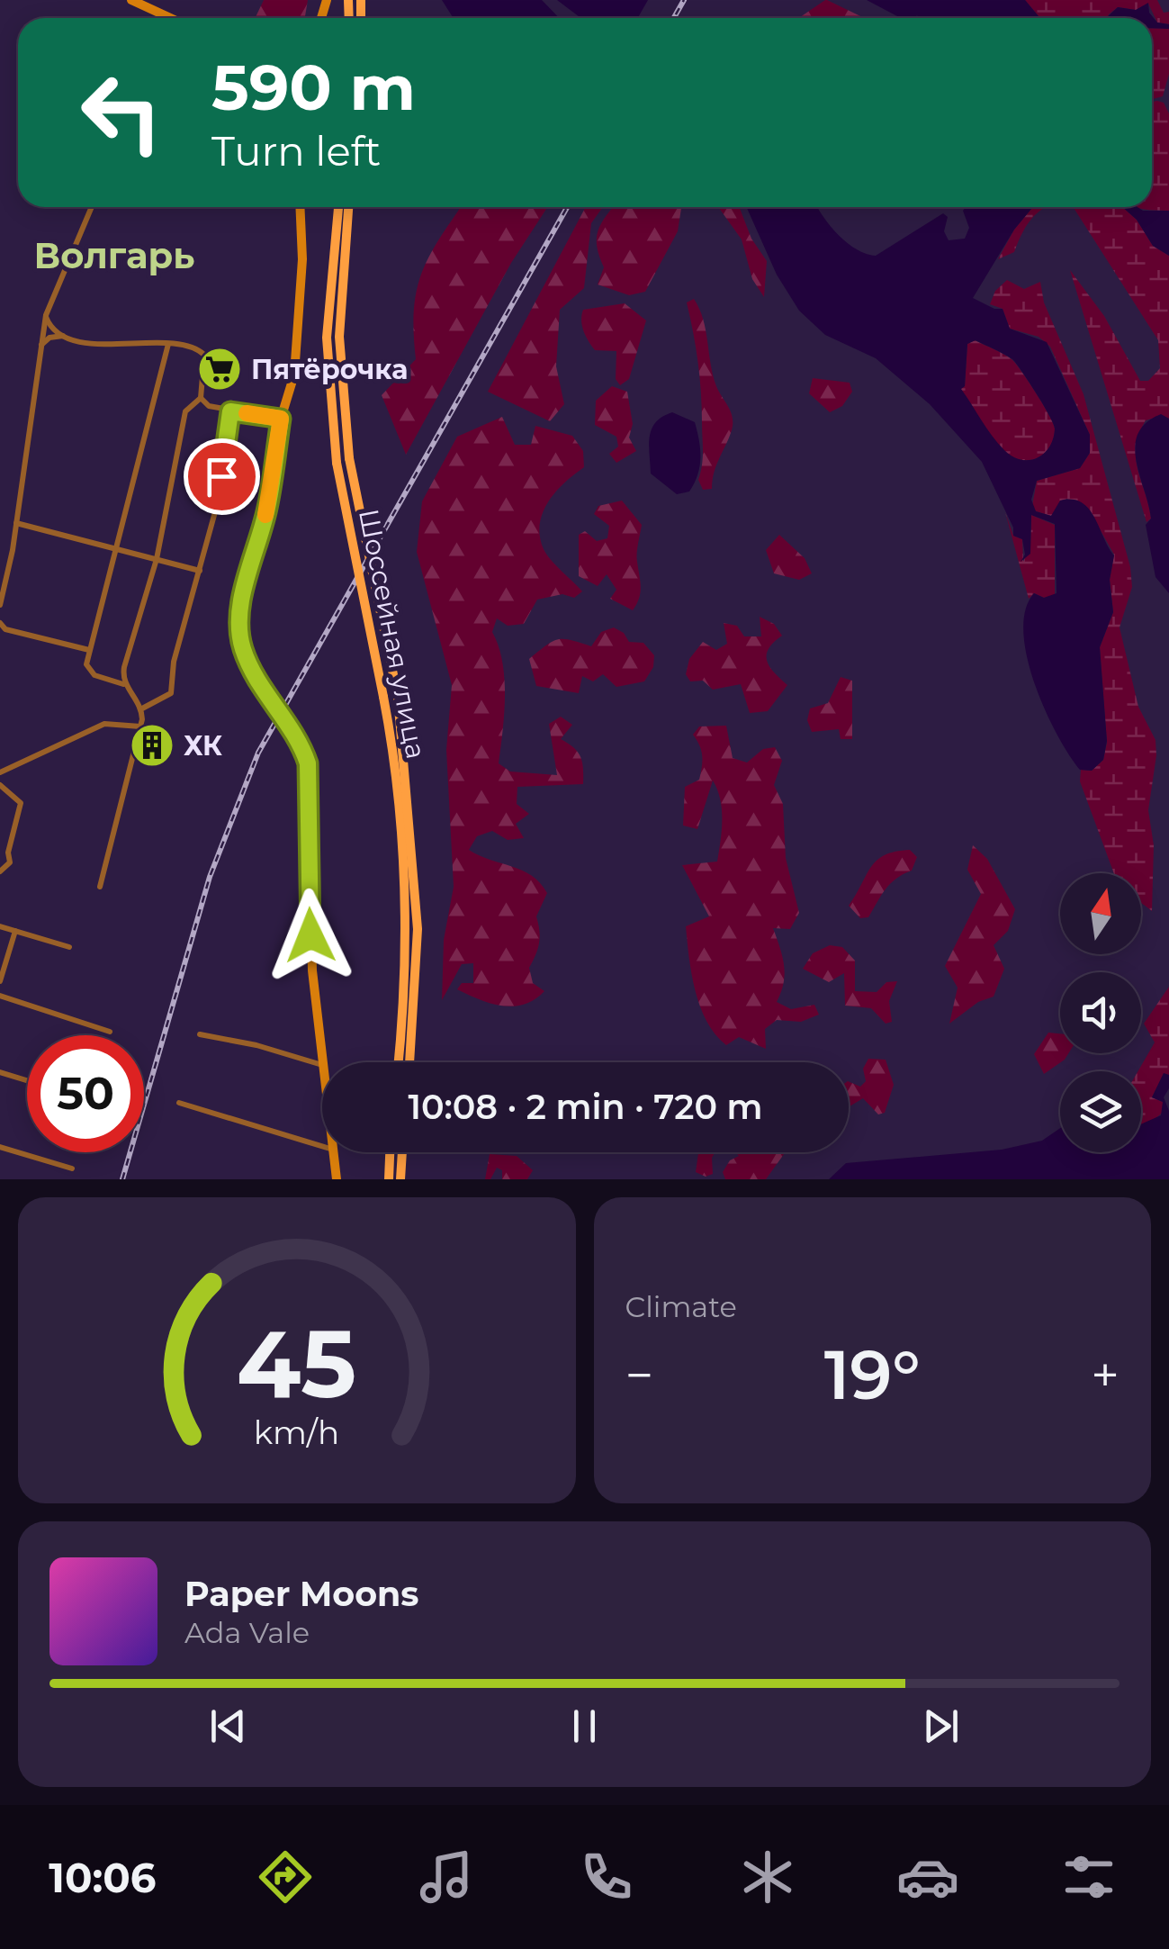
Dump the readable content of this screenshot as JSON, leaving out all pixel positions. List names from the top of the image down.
{
  "streets": {
    "main road": ["Шоссейная улица"]
  },
  "districts": ["Волгарь"],
  "places": {
    "supermarket": ["Пятёрочка"],
    "building": ["ХК"]
  },
  "north": "top",
  "page": {
    "turn": ["590 m", "Turn left"],
    "limit": "50",
    "trip": "10:08 · 2 min · 720 m",
    "tile": "Climate",
    "heat": ["−", "19°", "+"],
    "song": ["Paper Moons", "Ada Vale"],
    "tabs": "10:06",
    "gauge": ["45", "km/h"]
  }
}
